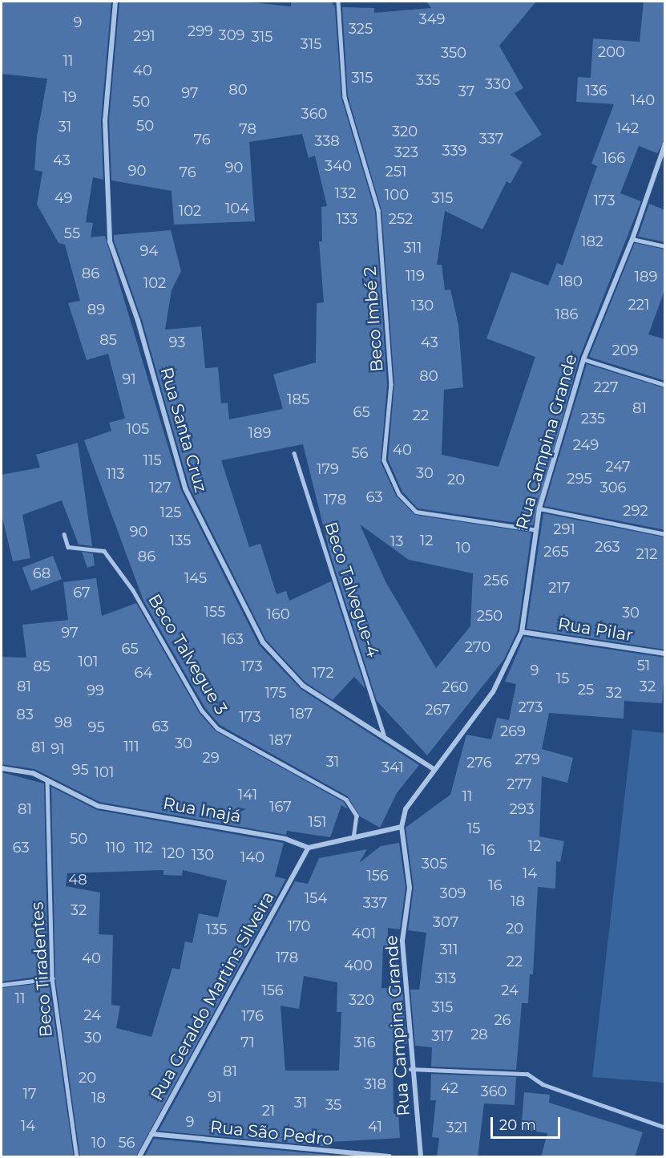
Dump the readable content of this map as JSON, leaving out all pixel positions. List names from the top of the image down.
{
  "streets": {
    "street": [
      "Rua Santa Cruz",
      "Rua Campina Grande",
      "Rua Pilar",
      "Rua Inajá",
      "Rua Geraldo Martins Silveira",
      "Rua São Pedro"
    ],
    "lane": [
      "Beco Imbé 2",
      "Beco Talvegue-4",
      "Beco Talvegue 3",
      "Beco Tiradentes"
    ]
  },
  "crossings": [
    ["Beco Imbé 2", "Rua Campina Grande"],
    ["Rua Santa Cruz", "Rua Campina Grande"],
    ["Rua Santa Cruz", "Beco Talvegue-4"],
    ["Rua Campina Grande", "Rua Pilar"],
    ["Rua Inajá", "Beco Tiradentes"],
    ["Rua Inajá", "Rua Geraldo Martins Silveira"],
    ["Rua Geraldo Martins Silveira", "Rua São Pedro"]
  ],
  "house_numbers": [
    "349",
    "9",
    "325",
    "299",
    "309",
    "291",
    "315",
    "315",
    "200",
    "350",
    "11",
    "40",
    "315",
    "335",
    "330",
    "80",
    "136",
    "37",
    "97",
    "19",
    "140",
    "50",
    "360",
    "50",
    "31",
    "142",
    "78",
    "320",
    "337",
    "76",
    "338",
    "339",
    "323",
    "166",
    "43",
    "340",
    "90",
    "90",
    "251",
    "76",
    "132",
    "100",
    "49",
    "315",
    "173",
    "104",
    "102",
    "133",
    "252",
    "55",
    "182",
    "311",
    "94",
    "86",
    "119",
    "189",
    "180",
    "102",
    "221",
    "130",
    "89",
    "186",
    "85",
    "93",
    "43",
    "209",
    "80",
    "91",
    "227",
    "185",
    "81",
    "65",
    "22",
    "235",
    "105",
    "189",
    "249",
    "40",
    "56",
    "115",
    "247",
    "179",
    "30",
    "113",
    "295",
    "20",
    "127",
    "306",
    "63",
    "178",
    "292",
    "125",
    "291",
    "90",
    "135",
    "12",
    "13",
    "263",
    "10",
    "265",
    "212",
    "86",
    "68",
    "145",
    "256",
    "217",
    "67",
    "155",
    "30",
    "160",
    "250",
    "97",
    "163",
    "270",
    "65",
    "101",
    "51",
    "85",
    "173",
    "9",
    "64",
    "172",
    "15",
    "81",
    "32",
    "260",
    "25",
    "99",
    "175",
    "32",
    "273",
    "267",
    "187",
    "83",
    "173",
    "98",
    "63",
    "95",
    "269",
    "187",
    "30",
    "111",
    "81",
    "91",
    "29",
    "279",
    "31",
    "276",
    "341",
    "95",
    "101",
    "277",
    "141",
    "11",
    "167",
    "81",
    "293",
    "151",
    "15",
    "50",
    "12",
    "63",
    "110",
    "112",
    "16",
    "120",
    "130",
    "140",
    "305",
    "14",
    "156",
    "48",
    "16",
    "309",
    "154",
    "18",
    "337",
    "32",
    "307",
    "170",
    "20",
    "135",
    "401",
    "311",
    "178",
    "40",
    "22",
    "400",
    "313",
    "156",
    "24",
    "11",
    "320",
    "315",
    "24",
    "176",
    "26",
    "28",
    "317",
    "30",
    "71",
    "316",
    "81",
    "20",
    "318",
    "42",
    "360",
    "17",
    "91",
    "18",
    "31",
    "35",
    "21",
    "9",
    "14",
    "41",
    "321",
    "10",
    "56"
  ],
  "scale_bar": "20 m"
}
